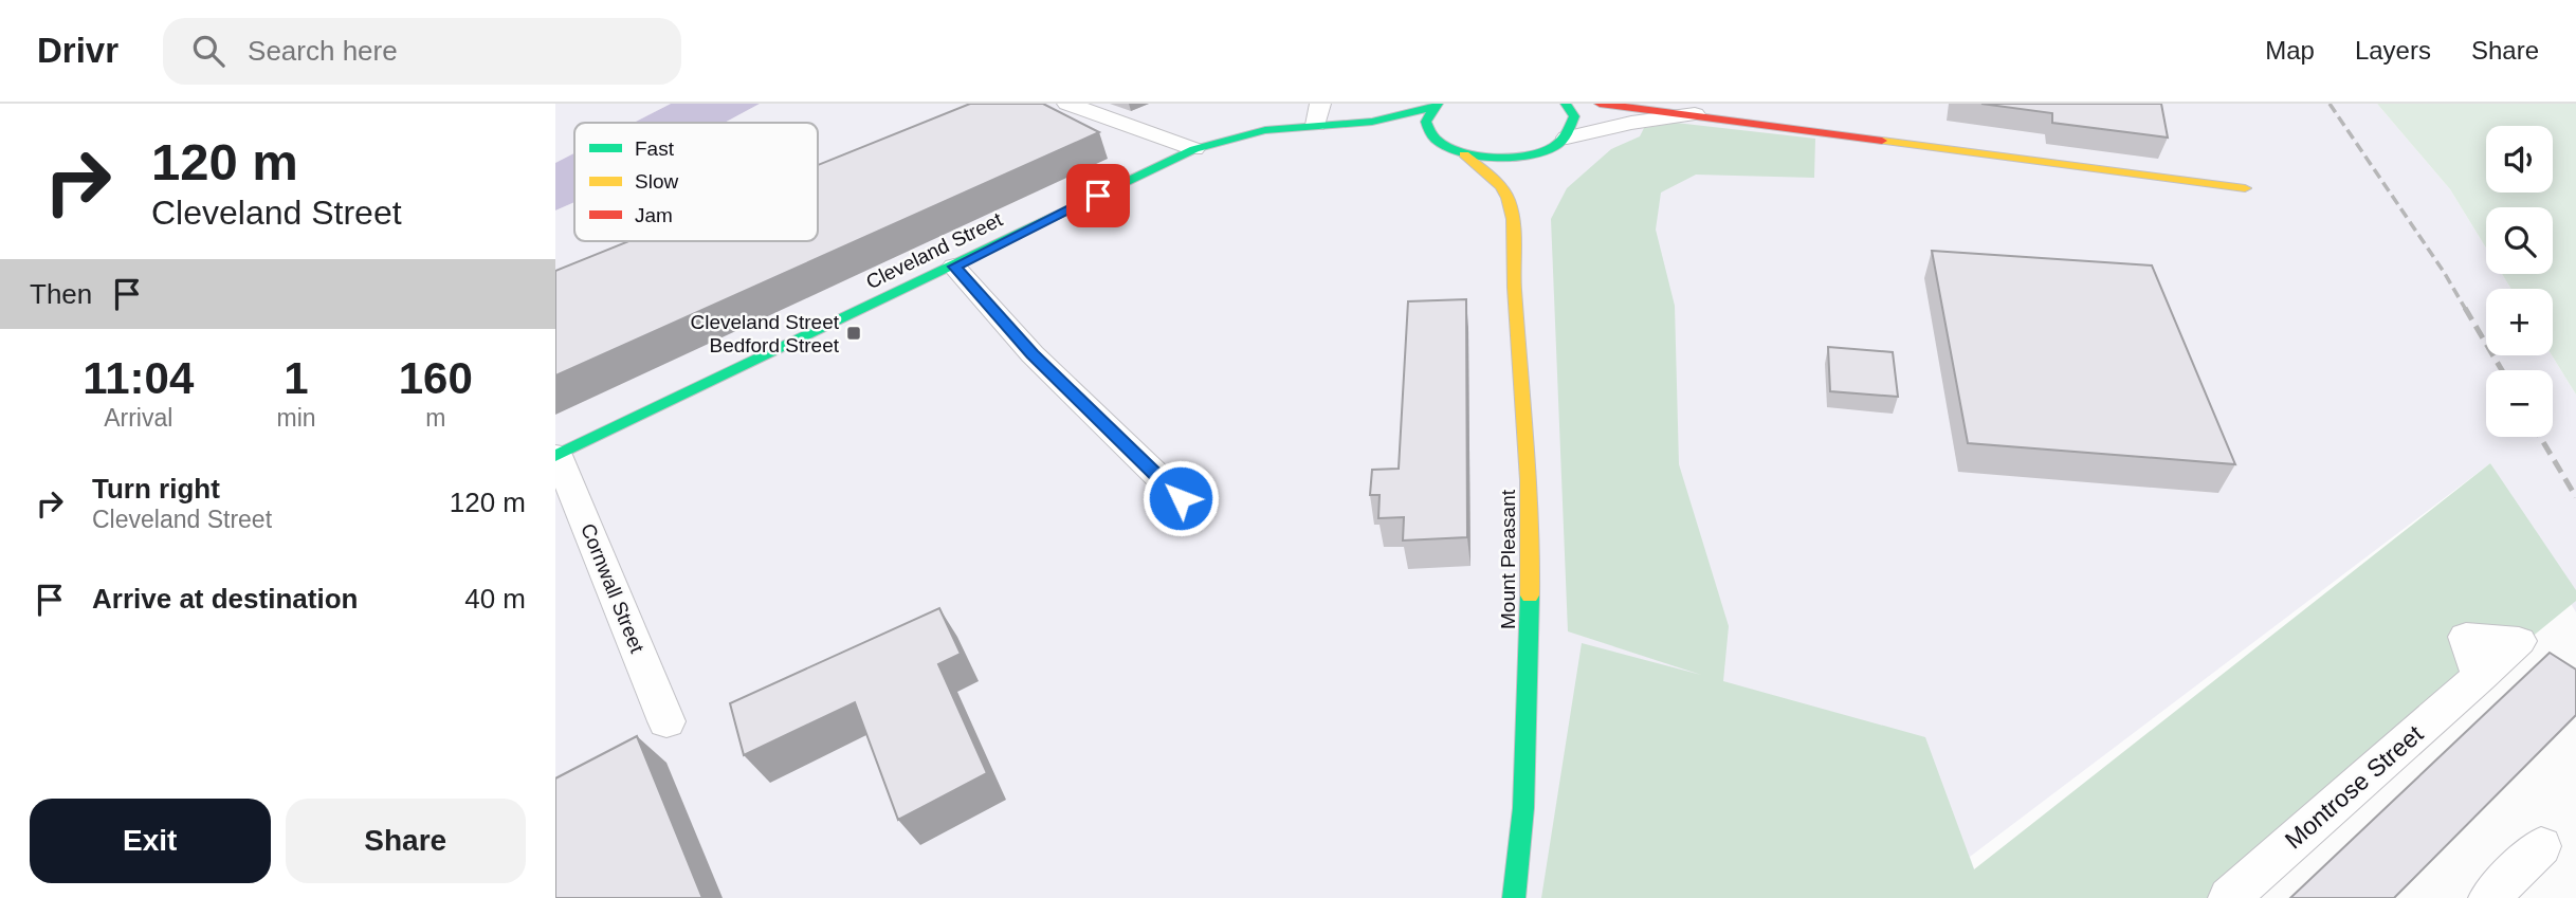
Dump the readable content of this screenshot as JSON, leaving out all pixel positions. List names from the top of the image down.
{
  "streets": {
    "main road": ["Cleveland Street", "Mount Pleasant"],
    "street": ["Cornwall Street", "Montrose Street"]
  },
  "crossings": [
    ["Cleveland Street", "Cornwall Street"]
  ],
  "places": {
    "transit": ["Cleveland Street Bedford Street"]
  },
  "legend": ["Fast", "Slow", "Jam"],
  "page": {
    "header": "Drivr",
    "search": "Search here",
    "nav": ["Map", "Layers", "Share"],
    "turn": ["120 m", "Cleveland Street"],
    "map_buttons": ["+", "−"],
    "then": "Then",
    "eta": [
      "11:04",
      "Arrival",
      "1",
      "min",
      "160",
      "m"
    ],
    "list": [
      {
        "name": "Turn right",
        "note": "Cleveland Street",
        "value": "120 m"
      },
      {
        "name": "Arrive at destination",
        "value": "40 m"
      }
    ],
    "buttons": ["Exit", "Share"]
  }
}
